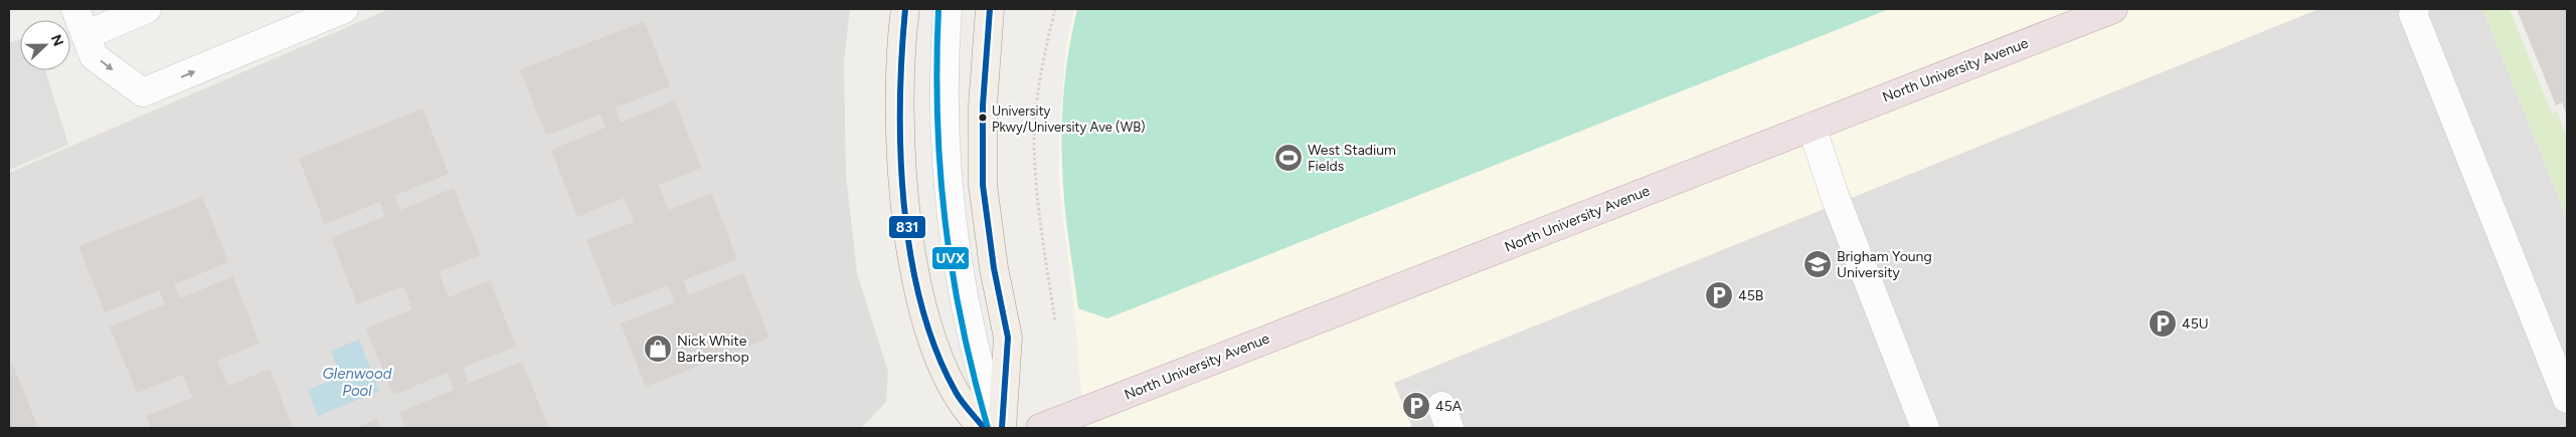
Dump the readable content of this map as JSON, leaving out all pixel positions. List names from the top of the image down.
{
  "streets": {
    "highway": ["North University Avenue"]
  },
  "water": ["Glenwood Pool"],
  "places": {
    "other": ["University Pkwy/University Ave (WB)"],
    "sports": ["West Stadium Fields"],
    "school or university": ["Brigham Young University"],
    "parking": ["45B", "45U", "45A"],
    "shop": ["Nick White Barbershop"]
  },
  "lines": ["transit line 831", "transit line UVX"],
  "north": "right"
}
